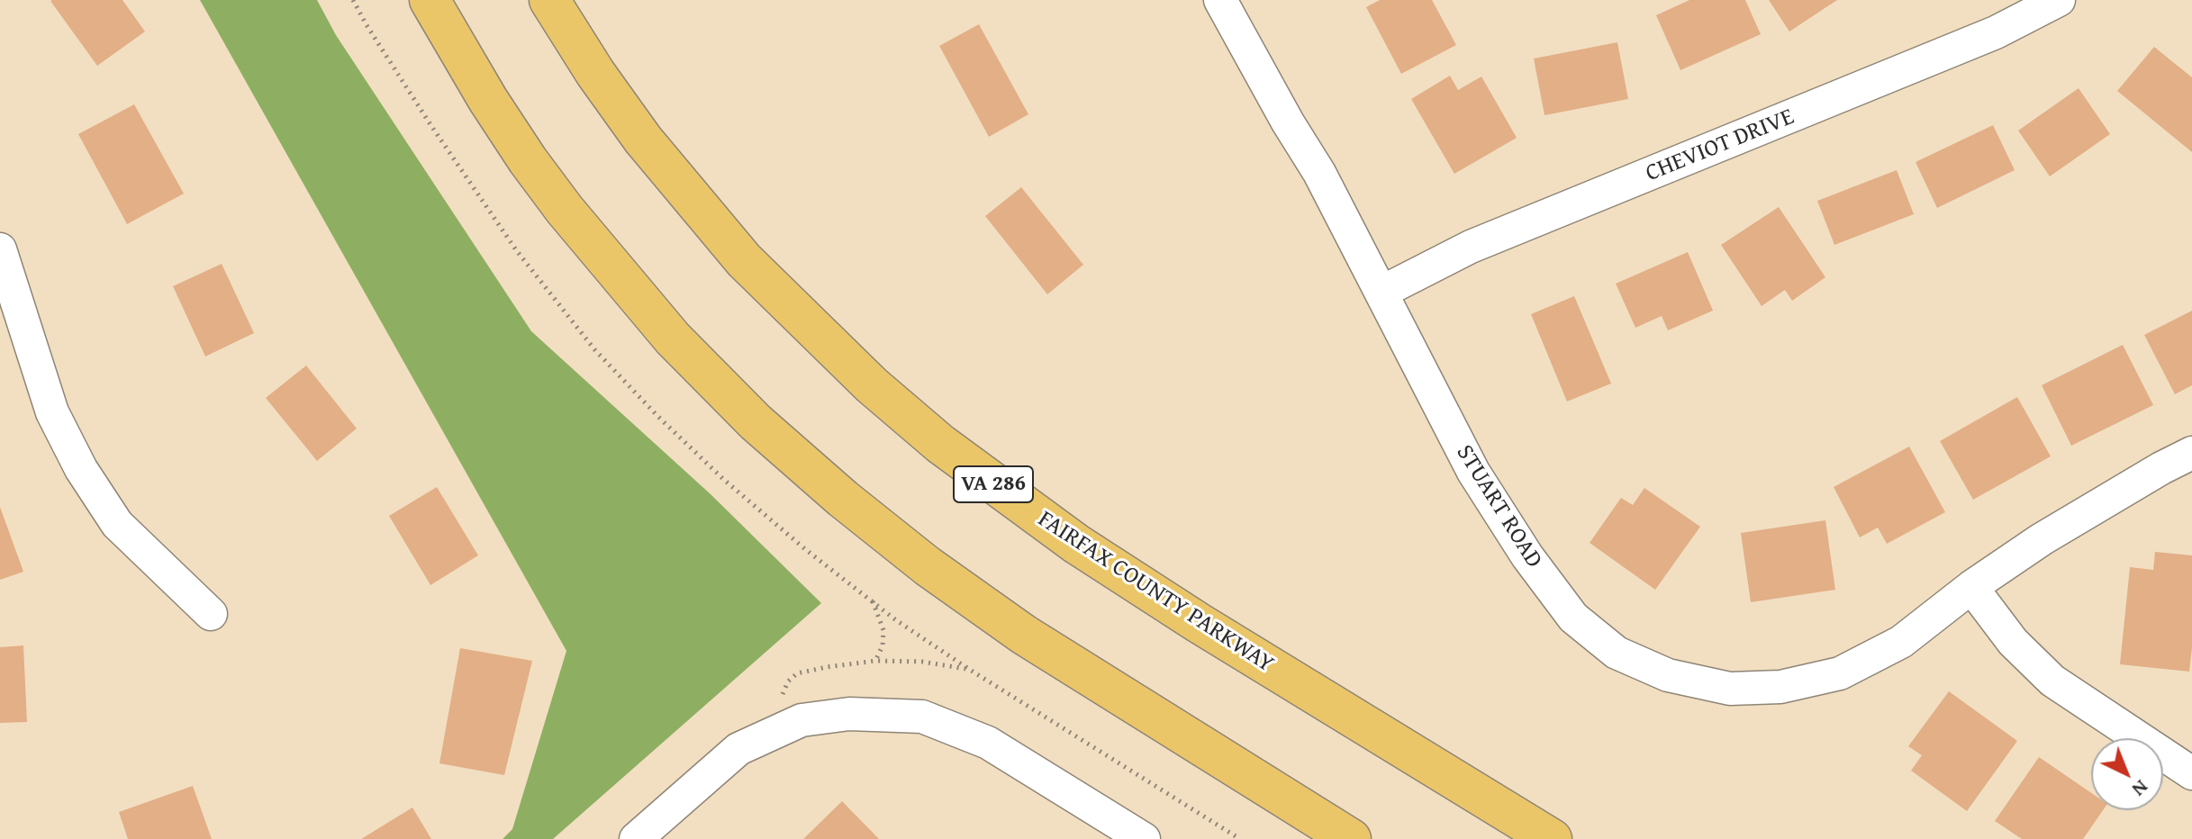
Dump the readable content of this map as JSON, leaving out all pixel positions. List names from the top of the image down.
{
  "streets": {
    "highway": ["VA 286", "FAIRFAX COUNTY PARKWAY"],
    "street": ["CHEVIOT DRIVE", "STUART ROAD"]
  },
  "crossings": [
    ["CHEVIOT DRIVE", "STUART ROAD"]
  ],
  "north": "bottom right"
}
